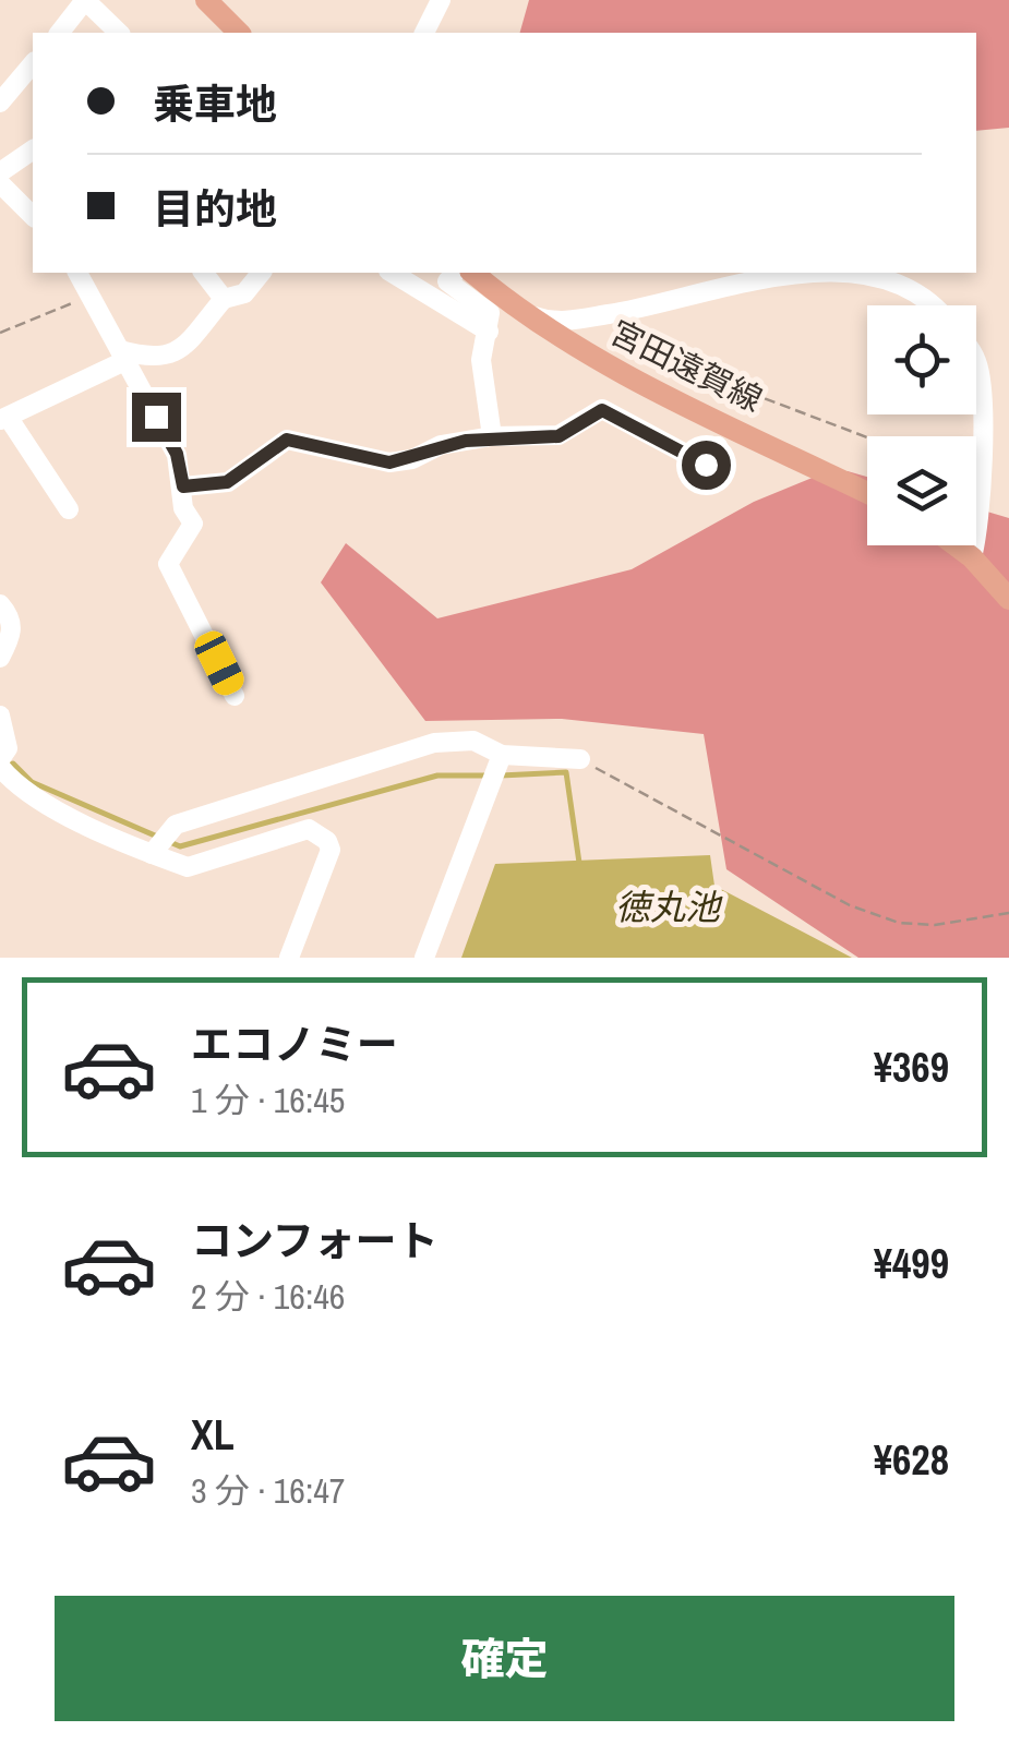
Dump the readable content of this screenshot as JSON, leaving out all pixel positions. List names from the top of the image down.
{
  "streets": {
    "main road": ["宮田遠賀線"]
  },
  "water": ["徳丸池"],
  "page": {
    "banner": ["乗車地", "目的地"],
    "list": [
      {
        "name": "エコノミー",
        "note": "1 分 · 16:45",
        "value": "¥369"
      },
      {
        "name": "コンフォート",
        "note": "2 分 · 16:46",
        "value": "¥499"
      },
      {
        "name": "XL",
        "note": "3 分 · 16:47",
        "value": "¥628"
      }
    ],
    "buttons": "確定"
  }
}
